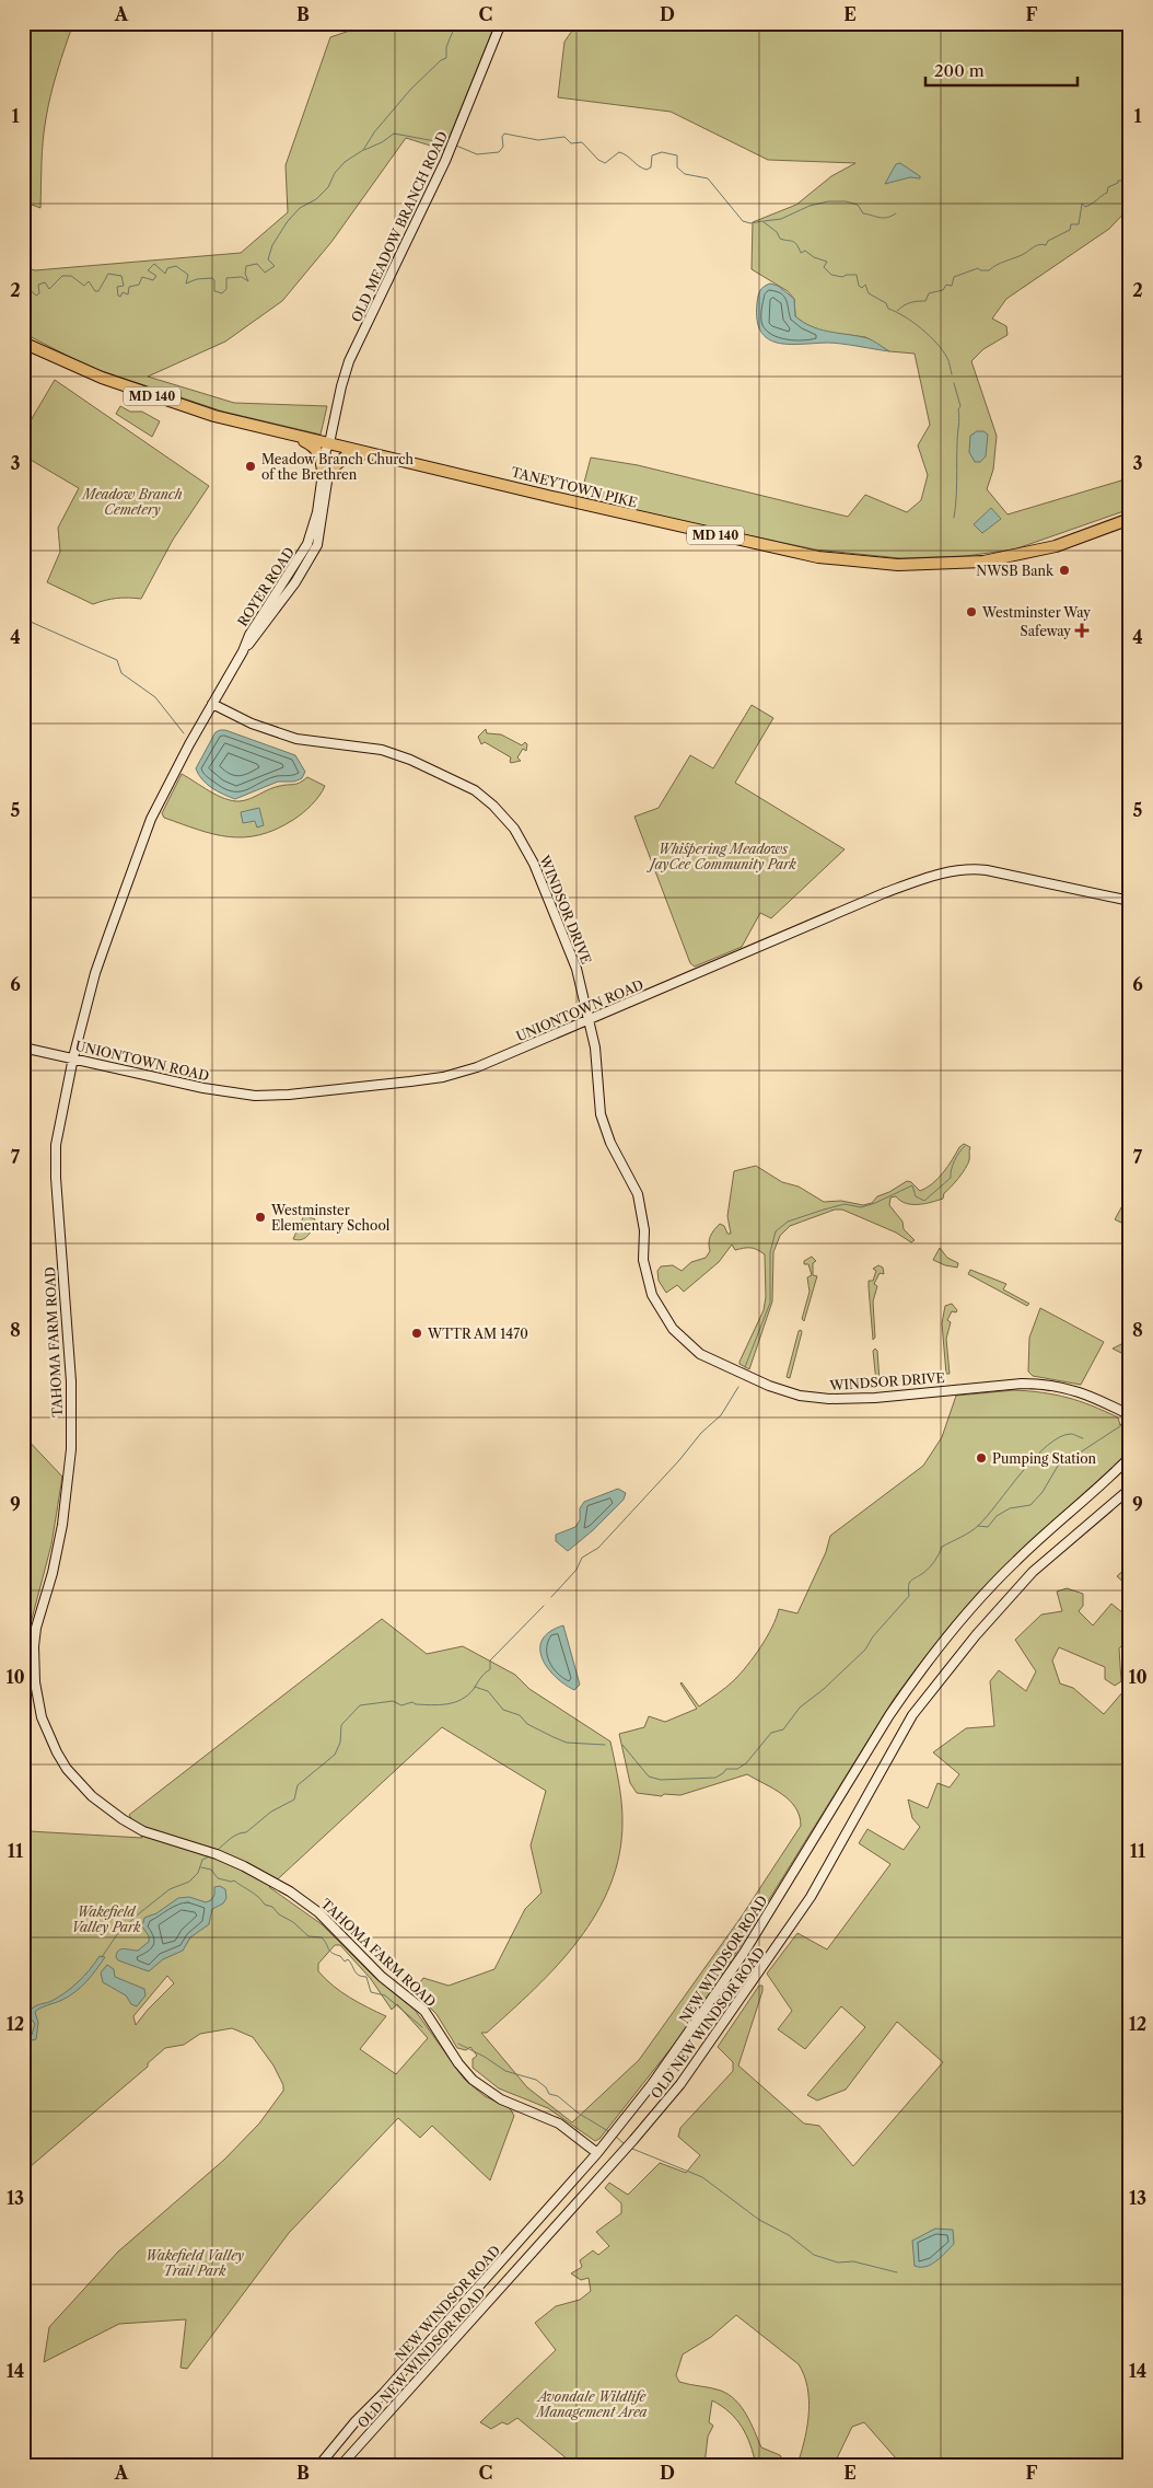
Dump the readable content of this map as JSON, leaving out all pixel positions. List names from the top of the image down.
{
  "streets": {
    "highway": ["MD 140", "TANEYTOWN PIKE"],
    "street": [
      "OLD MEADOW BRANCH ROAD",
      "ROYER ROAD",
      "WINDSOR DRIVE",
      "UNIONTOWN ROAD",
      "TAHOMA FARM ROAD",
      "NEW WINDSOR ROAD",
      "OLD NEW WINDSOR ROAD"
    ]
  },
  "crossings": [
    ["OLD MEADOW BRANCH ROAD", "TANEYTOWN PIKE"],
    ["OLD MEADOW BRANCH ROAD", "ROYER ROAD"],
    ["TANEYTOWN PIKE", "ROYER ROAD"],
    ["ROYER ROAD", "WINDSOR DRIVE"],
    ["ROYER ROAD", "UNIONTOWN ROAD"],
    ["ROYER ROAD", "TAHOMA FARM ROAD"],
    ["WINDSOR DRIVE", "UNIONTOWN ROAD"],
    ["UNIONTOWN ROAD", "TAHOMA FARM ROAD"],
    ["TAHOMA FARM ROAD", "NEW WINDSOR ROAD"]
  ],
  "parks": [
    "Meadow Branch Cemetery",
    "Whispering Meadows JayCee Community Park",
    "Wakefield Valley Park",
    "Wakefield Valley Trail Park",
    "Avondale Wildlife Management Area"
  ],
  "places": {
    "other": [
      "Meadow Branch Church of the Brethren",
      "NWSB Bank",
      "Westminster Way",
      "Westminster Elementary School",
      "WTTR AM 1470",
      "Pumping Station"
    ],
    "health": ["Safeway"]
  },
  "scale_bar": "200 m",
  "grid": {
    "columns": [
      "A",
      "B",
      "C",
      "D",
      "E",
      "F"
    ],
    "rows": [
      "1",
      "2",
      "3",
      "4",
      "5",
      "6",
      "7",
      "8",
      "9",
      "10",
      "11",
      "12",
      "13",
      "14"
    ]
  }
}
